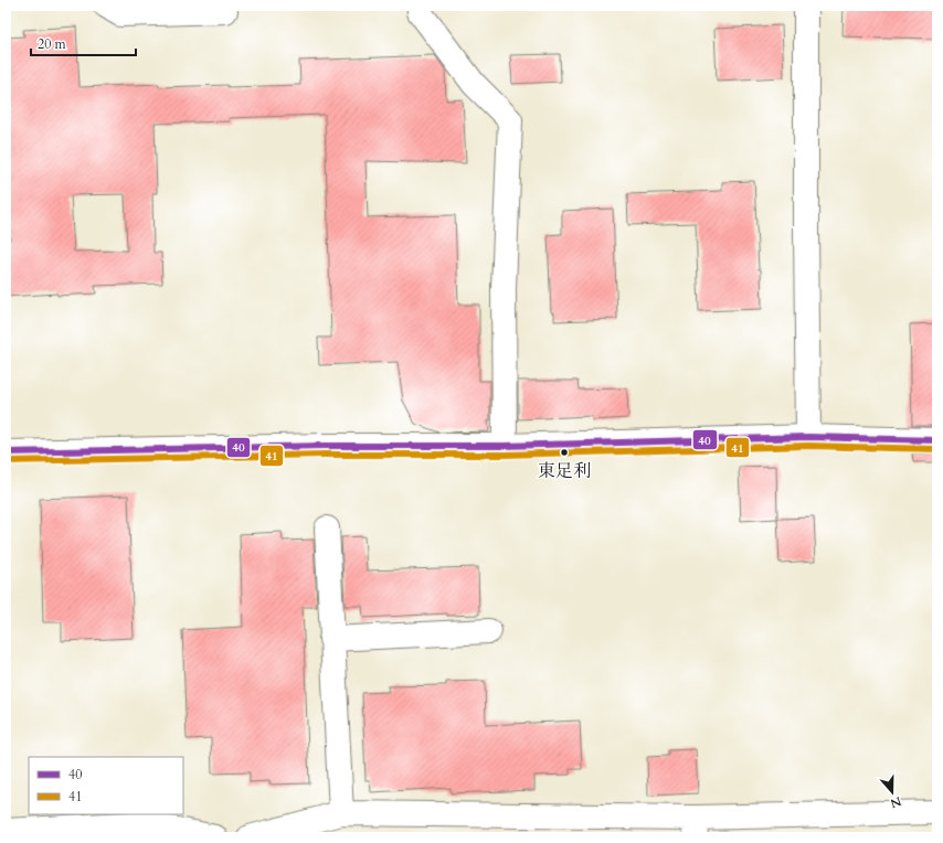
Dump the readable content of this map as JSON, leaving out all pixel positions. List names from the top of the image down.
{
  "places": ["東足利"],
  "lines": ["transit line 40", "transit line 41"],
  "legend": ["40", "41"],
  "scale_bar": "20 m",
  "north": "bottom"
}
